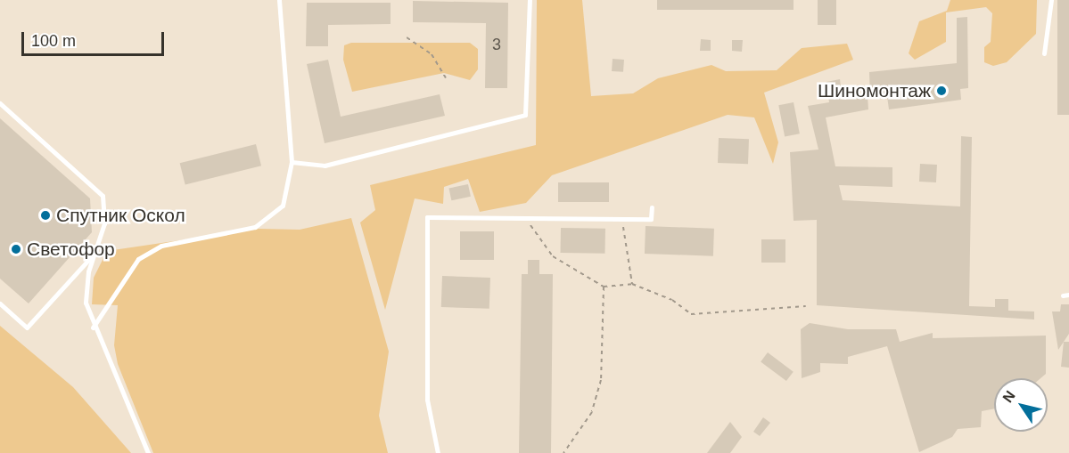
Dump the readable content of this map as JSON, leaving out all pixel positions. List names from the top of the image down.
{
  "places": ["Шиномонтаж", "Спутник Оскол", "Светофор"],
  "house_numbers": ["3"],
  "scale_bar": "100 m",
  "north": "top left"
}
